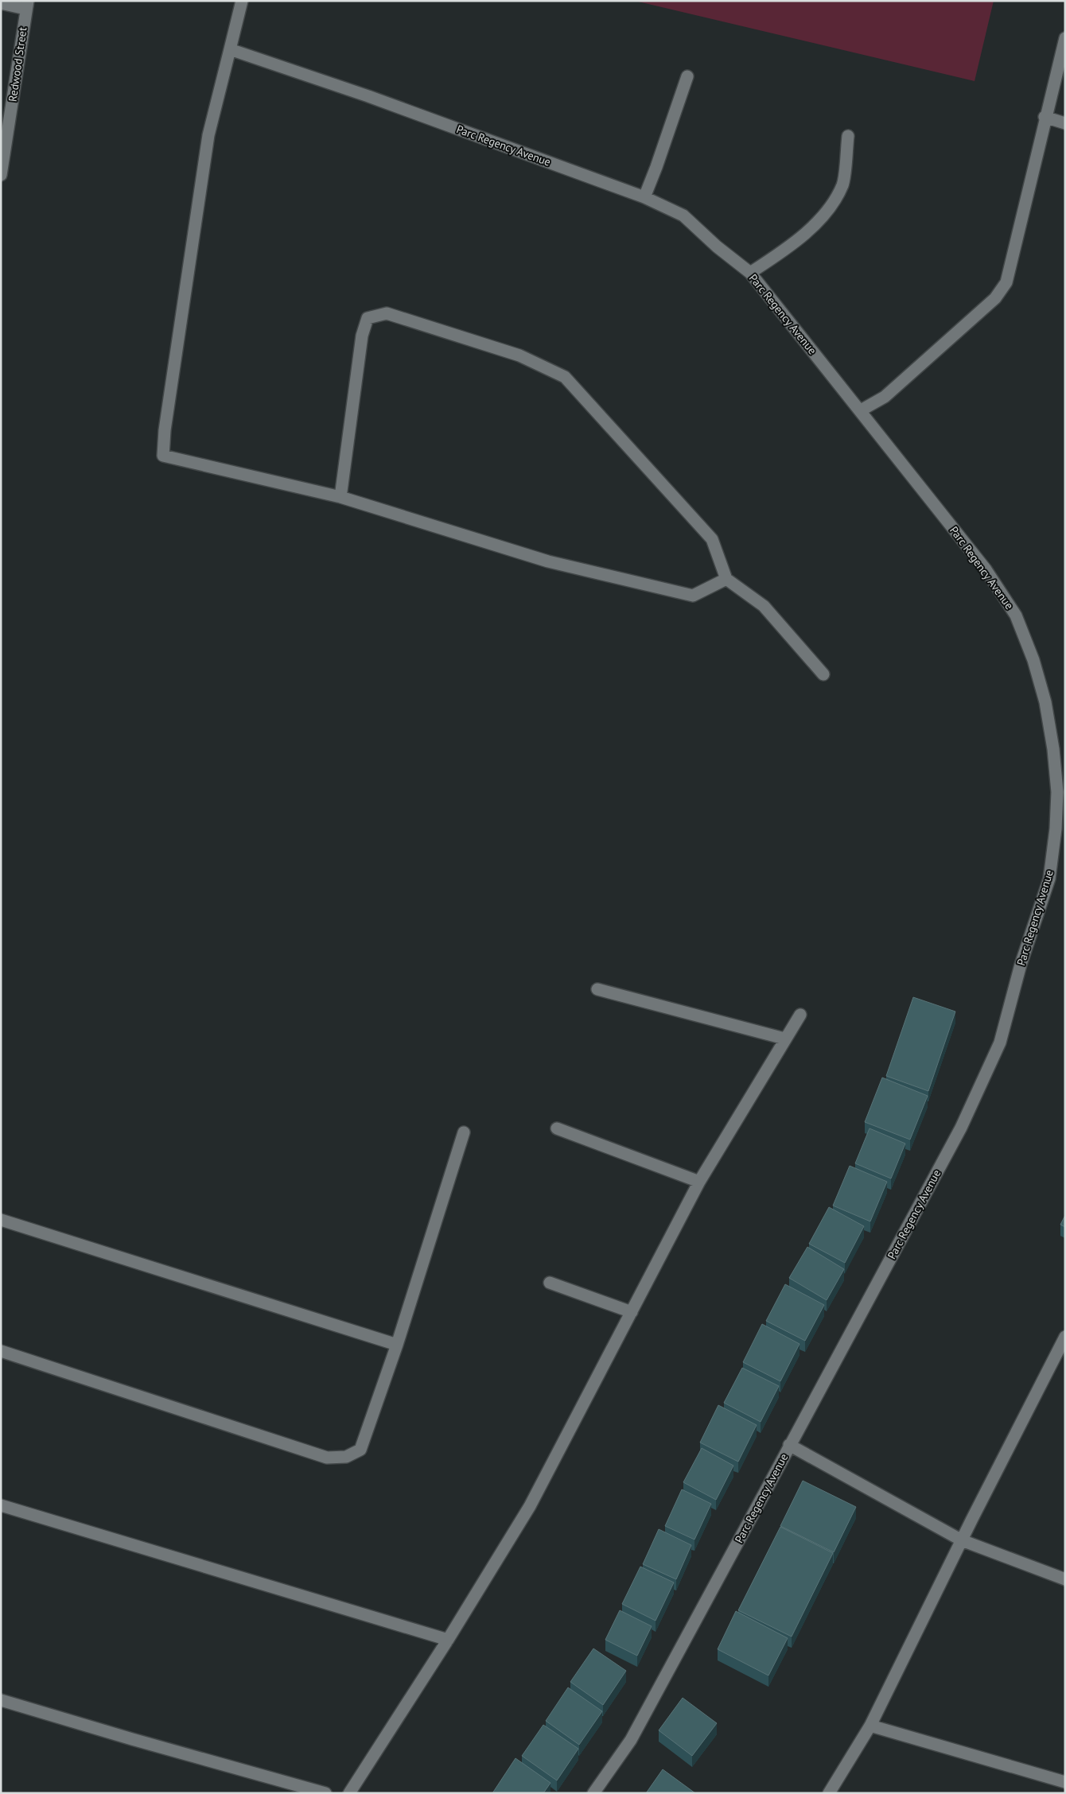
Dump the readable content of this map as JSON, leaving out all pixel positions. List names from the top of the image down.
{
  "streets": {
    "street": ["Redwood Street", "Parc Regency Avenue"]
  }
}
